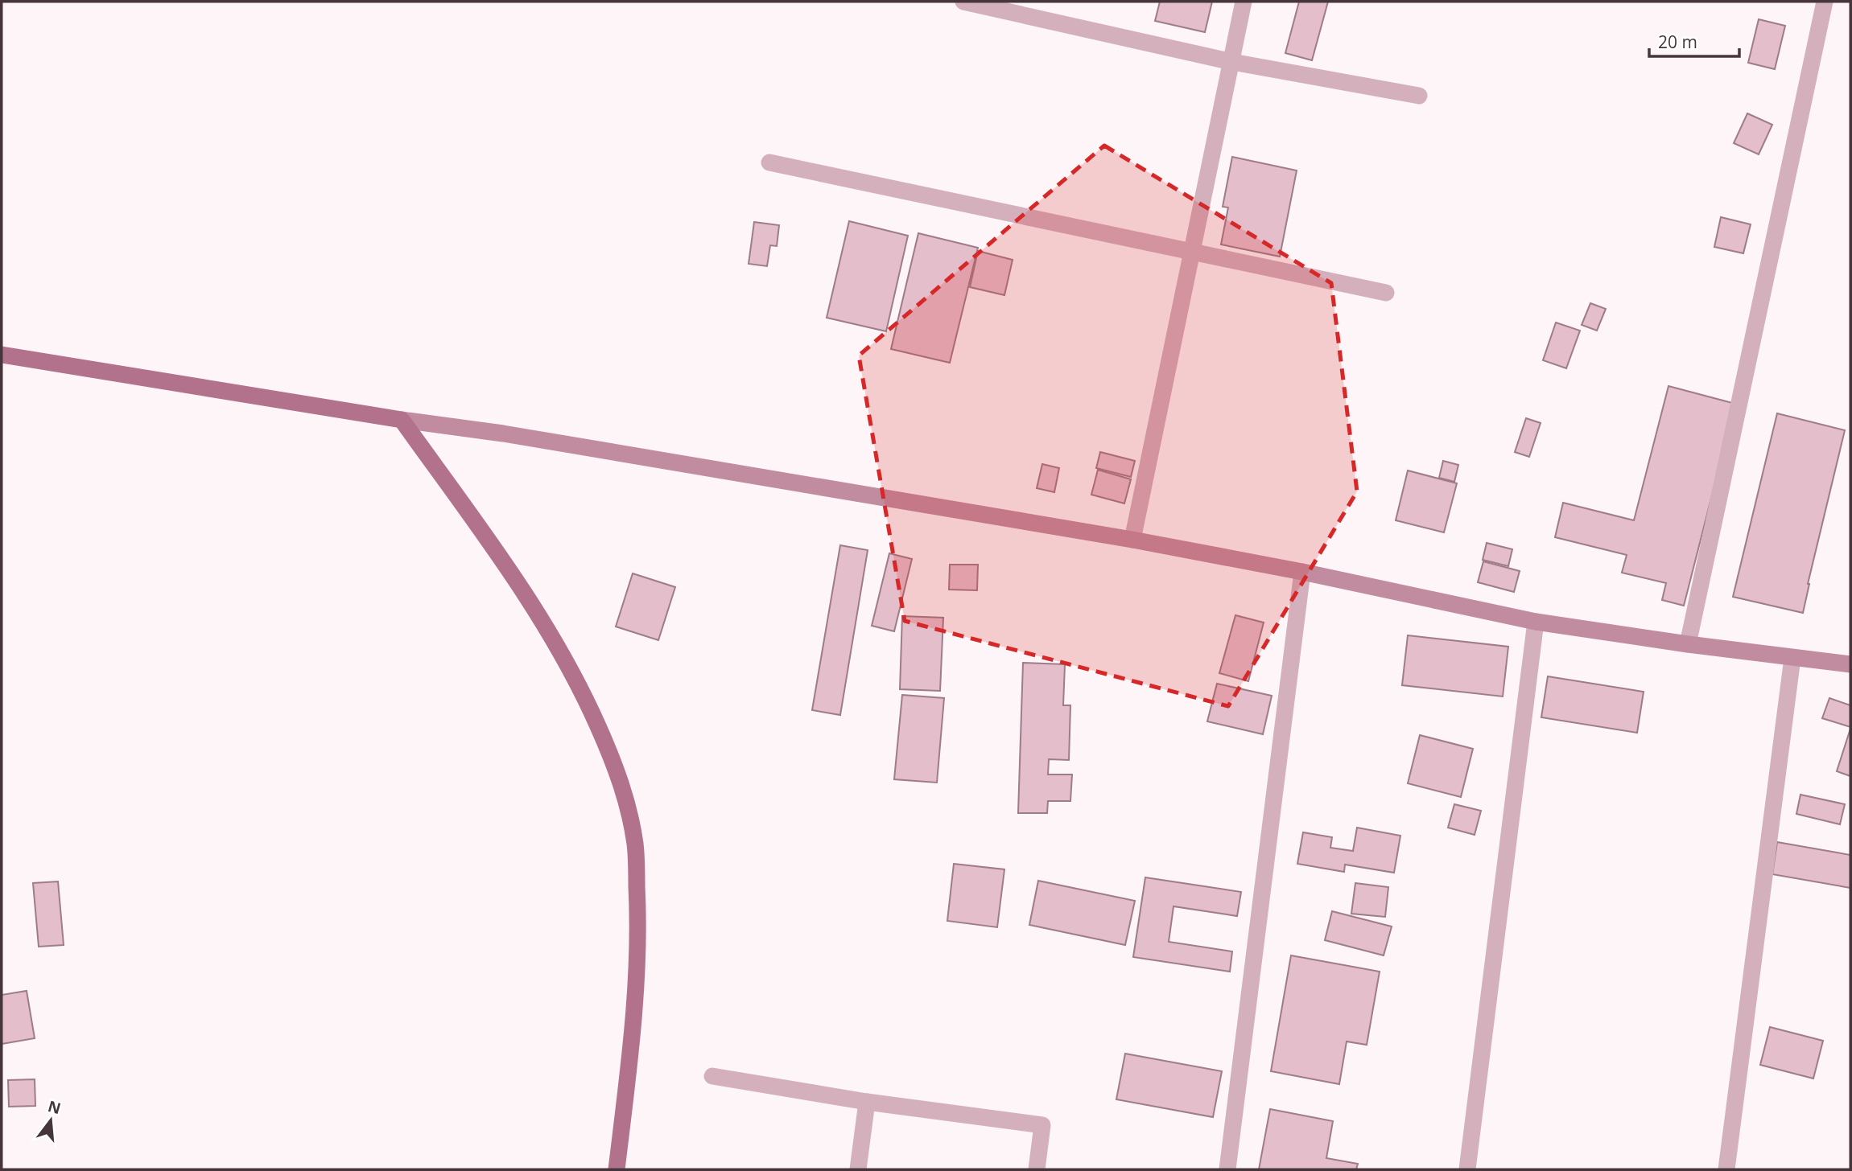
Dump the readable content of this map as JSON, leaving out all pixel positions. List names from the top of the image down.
{
  "scale_bar": "20 m",
  "north": "top"
}
